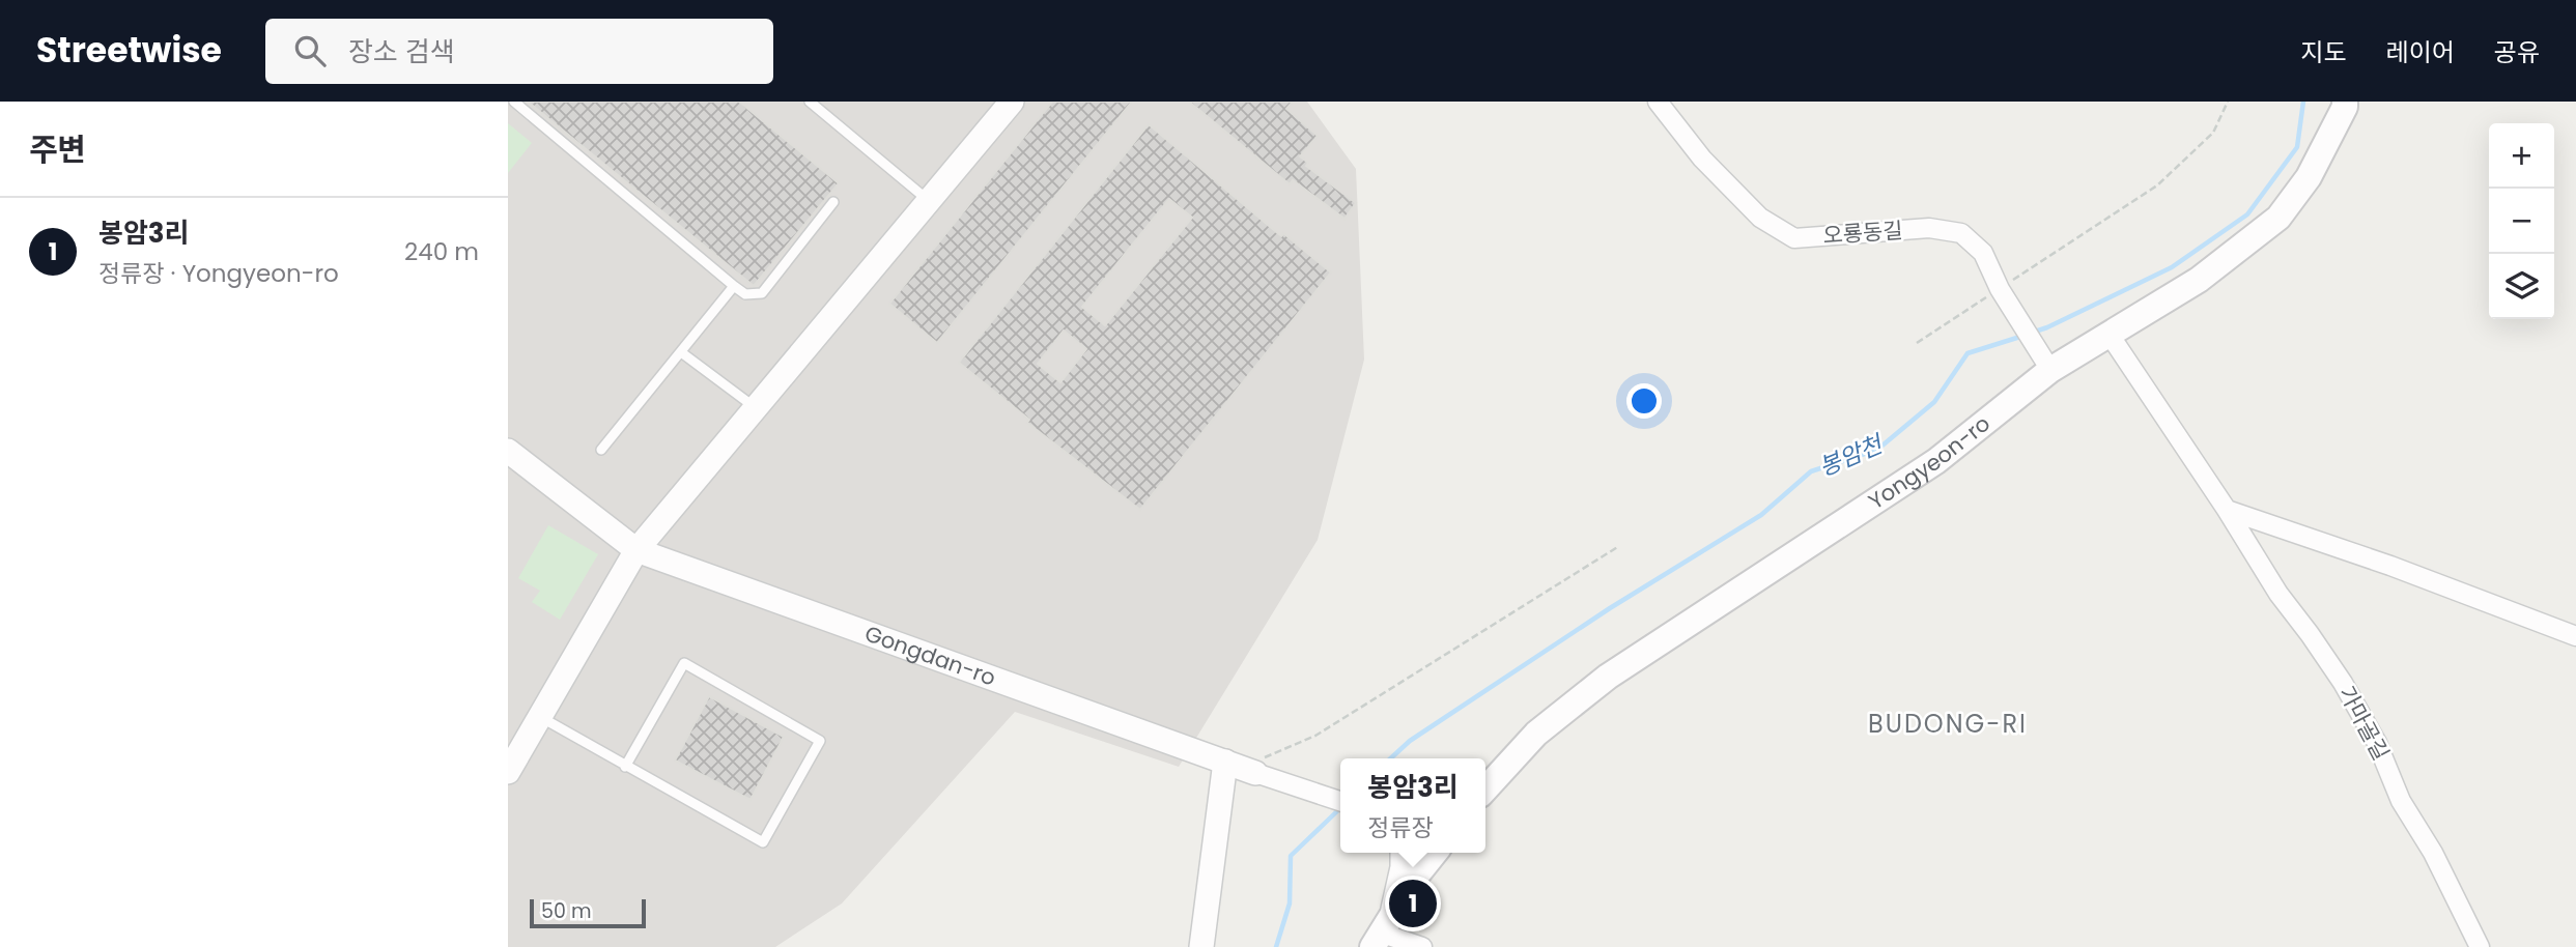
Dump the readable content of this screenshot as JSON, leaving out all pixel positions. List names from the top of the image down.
{
  "streets": {
    "main road": ["Yongyeon-ro"],
    "street": ["오룡동길", "Gongdan-ro", "가마골길"]
  },
  "crossings": [
    ["오룡동길", "Yongyeon-ro"],
    ["Yongyeon-ro", "가마골길"]
  ],
  "districts": ["BUDONG-RI"],
  "water": ["봉암천"],
  "scale_bar": "50 m",
  "page": {
    "header": "Streetwise",
    "search": "장소 검색",
    "nav": ["지도", "레이어", "공유"],
    "heading": "주변",
    "map_buttons": ["+", "−"],
    "list": [
      {
        "mark": "1",
        "name": "봉암3리",
        "note": "정류장 · Yongyeon-ro",
        "value": "240 m"
      }
    ],
    "popup": ["봉암3리", "정류장"],
    "pins": "1",
    "scale": "50 m"
  }
}
